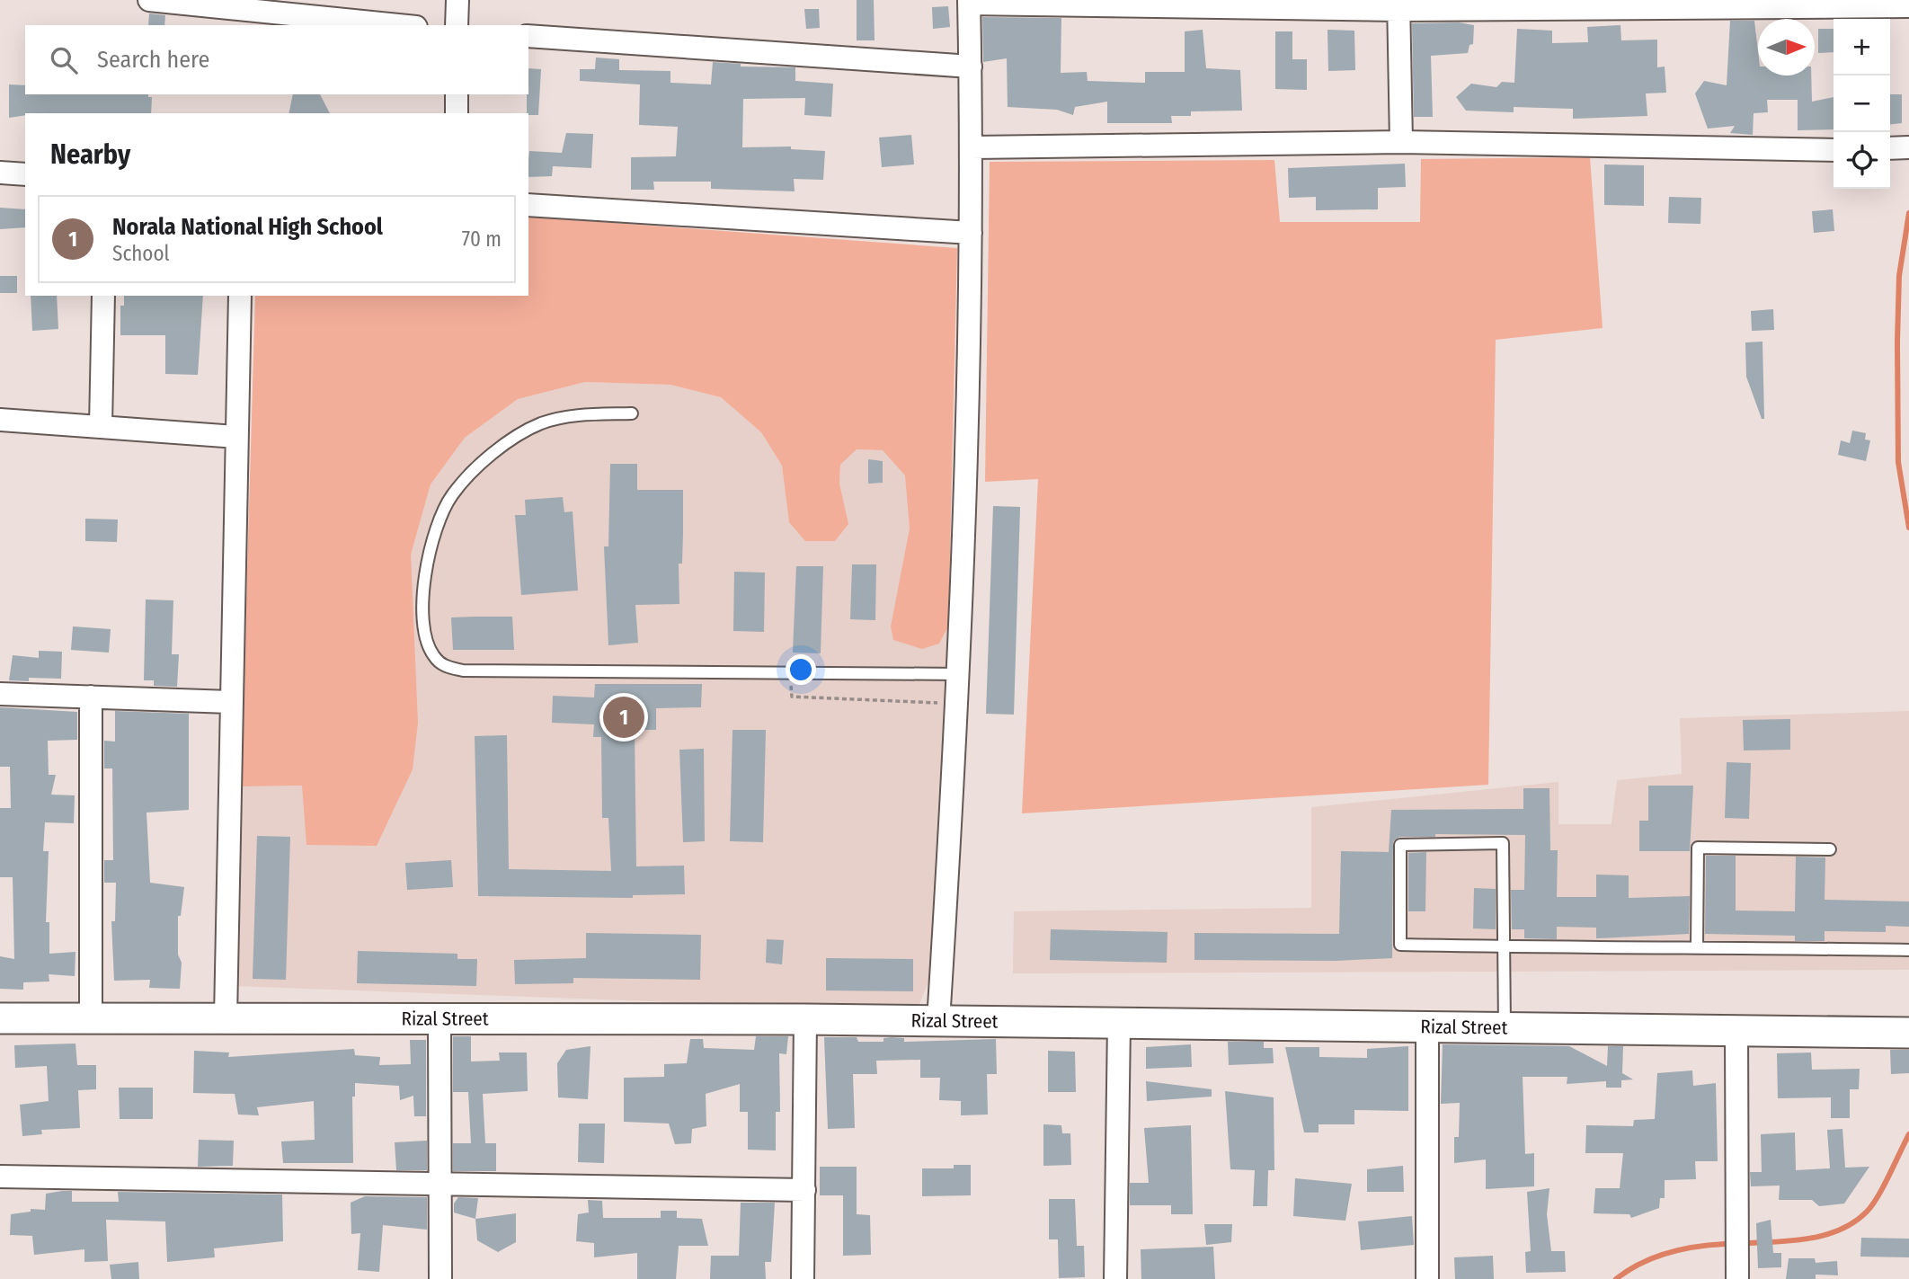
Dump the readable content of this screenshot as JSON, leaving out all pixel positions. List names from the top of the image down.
{
  "streets": {
    "main road": ["Rizal Street"]
  },
  "north": "right",
  "page": {
    "map_buttons": ["+", "−"],
    "search": "Search here",
    "heading": "Nearby",
    "list": [
      {
        "mark": "1",
        "name": "Norala National High School",
        "note": "School",
        "value": "70 m"
      }
    ],
    "pins": "1"
  }
}
